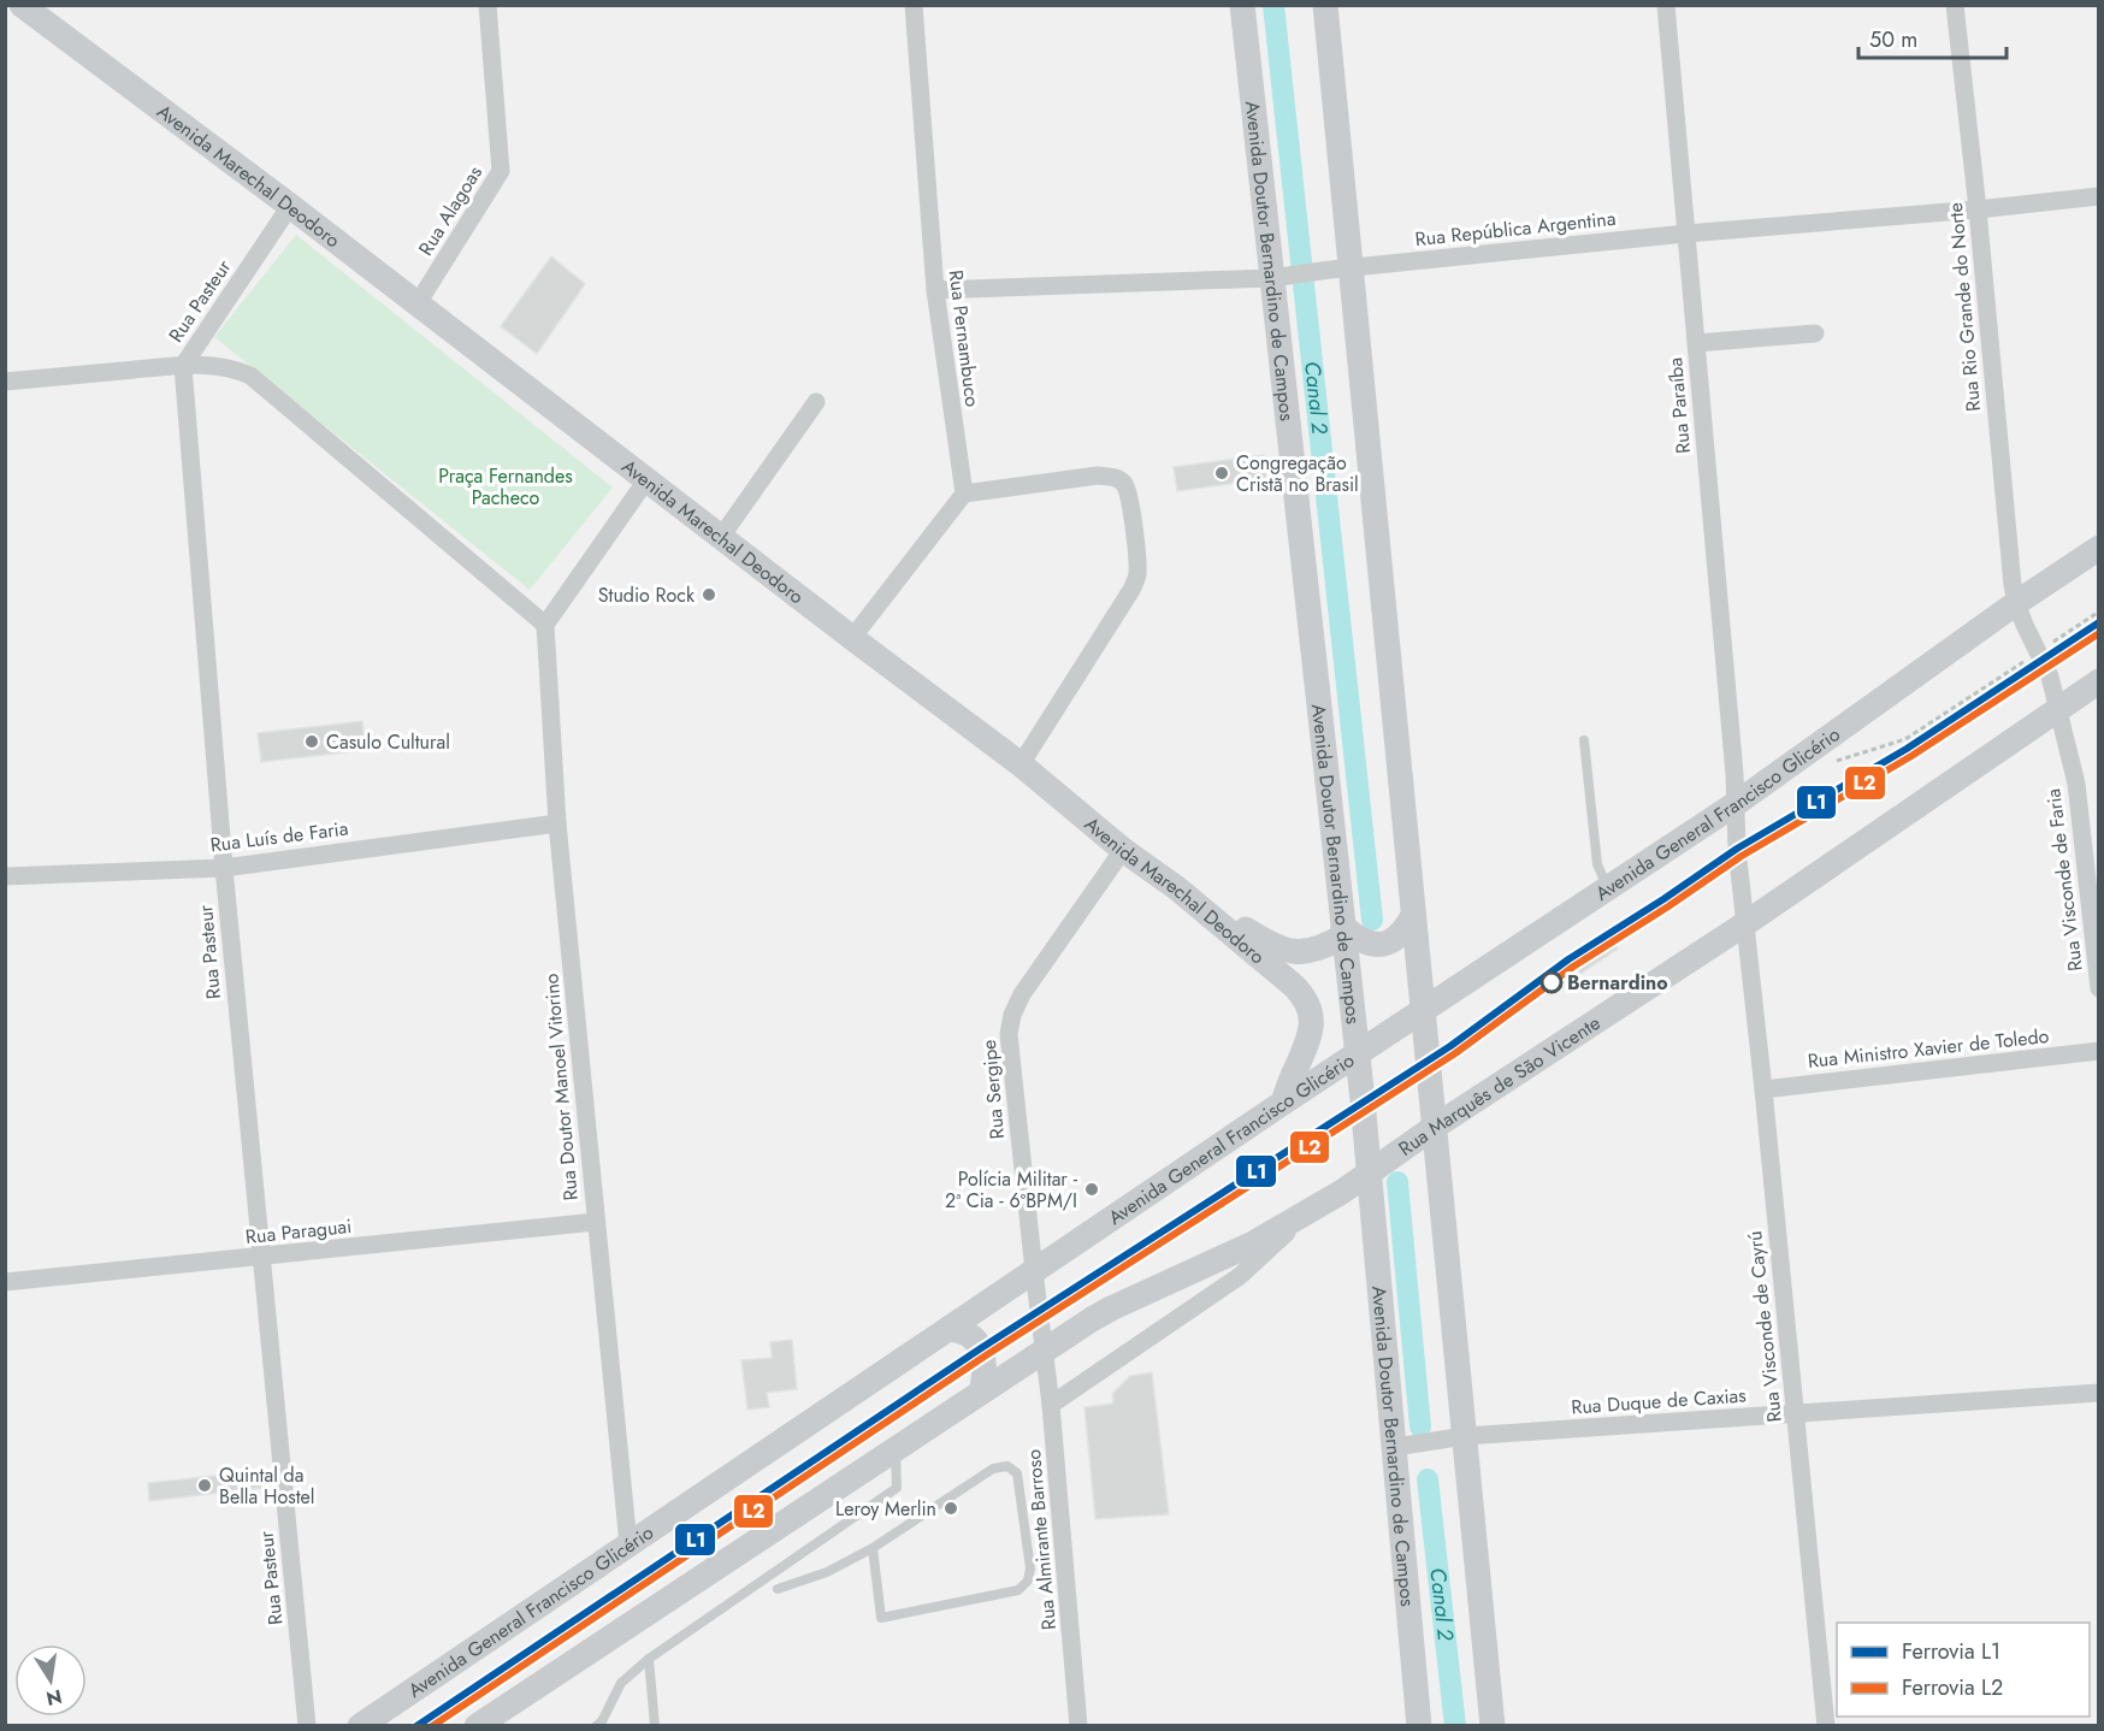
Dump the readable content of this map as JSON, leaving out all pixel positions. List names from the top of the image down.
{
  "streets": {
    "main road": [
      "Avenida Marechal Deodoro",
      "Avenida Doutor Bernardino de Campos",
      "Avenida General Francisco Glicério",
      "Rua Marquês de São Vicente"
    ],
    "street": [
      "Rua Alagoas",
      "Rua República Argentina",
      "Rua Pasteur",
      "Rua Rio Grande do Norte",
      "Rua Pernambuco",
      "Rua Paraíba",
      "Rua Luís de Faria",
      "Rua Visconde de Faria",
      "Rua Ministro Xavier de Toledo",
      "Rua Doutor Manoel Vitorino",
      "Rua Sergipe",
      "Rua Paraguai",
      "Rua Visconde de Cayrú",
      "Rua Duque de Caxias",
      "Rua Almirante Barroso"
    ]
  },
  "crossings": [
    ["Avenida Marechal Deodoro", "Rua Alagoas"],
    ["Avenida Marechal Deodoro", "Rua Pasteur"],
    ["Avenida Marechal Deodoro", "Avenida General Francisco Glicério"],
    ["Avenida Marechal Deodoro", "Rua Sergipe"],
    ["Rua República Argentina", "Avenida Doutor Bernardino de Campos"],
    ["Rua República Argentina", "Rua Rio Grande do Norte"],
    ["Rua República Argentina", "Rua Pernambuco"],
    ["Rua República Argentina", "Rua Paraíba"],
    ["Avenida Doutor Bernardino de Campos", "Avenida General Francisco Glicério"],
    ["Avenida Doutor Bernardino de Campos", "Rua Marquês de São Vicente"],
    ["Avenida Doutor Bernardino de Campos", "Rua Duque de Caxias"],
    ["Rua Pasteur", "Rua Luís de Faria"],
    ["Rua Pasteur", "Rua Paraguai"],
    ["Rua Rio Grande do Norte", "Avenida General Francisco Glicério"],
    ["Rua Rio Grande do Norte", "Rua Visconde de Faria"],
    ["Rua Paraíba", "Avenida General Francisco Glicério"],
    ["Rua Paraíba", "Rua Marquês de São Vicente"],
    ["Rua Paraíba", "Rua Visconde de Cayrú"],
    ["Avenida General Francisco Glicério", "Rua Visconde de Faria"],
    ["Avenida General Francisco Glicério", "Rua Doutor Manoel Vitorino"],
    ["Avenida General Francisco Glicério", "Rua Sergipe"],
    ["Rua Luís de Faria", "Rua Doutor Manoel Vitorino"],
    ["Rua Visconde de Faria", "Rua Marquês de São Vicente"],
    ["Rua Ministro Xavier de Toledo", "Rua Visconde de Cayrú"],
    ["Rua Marquês de São Vicente", "Rua Visconde de Cayrú"],
    ["Rua Marquês de São Vicente", "Rua Almirante Barroso"],
    ["Rua Doutor Manoel Vitorino", "Rua Paraguai"],
    ["Rua Sergipe", "Rua Almirante Barroso"],
    ["Rua Visconde de Cayrú", "Rua Duque de Caxias"]
  ],
  "water": ["Canal 2"],
  "parks": ["Praça Fernandes Pacheco"],
  "places": [
    "Congregação Cristã no Brasil",
    "Studio Rock",
    "Casulo Cultural",
    "Bernardino",
    "Polícia Militar - 2ª Cia - 6ºBPM/I",
    "Quintal da Bella Hostel",
    "Leroy Merlin"
  ],
  "lines": ["rail line L1", "rail line L2"],
  "legend": ["Ferrovia L1", "Ferrovia L2"],
  "scale_bar": "50 m",
  "north": "bottom"
}
